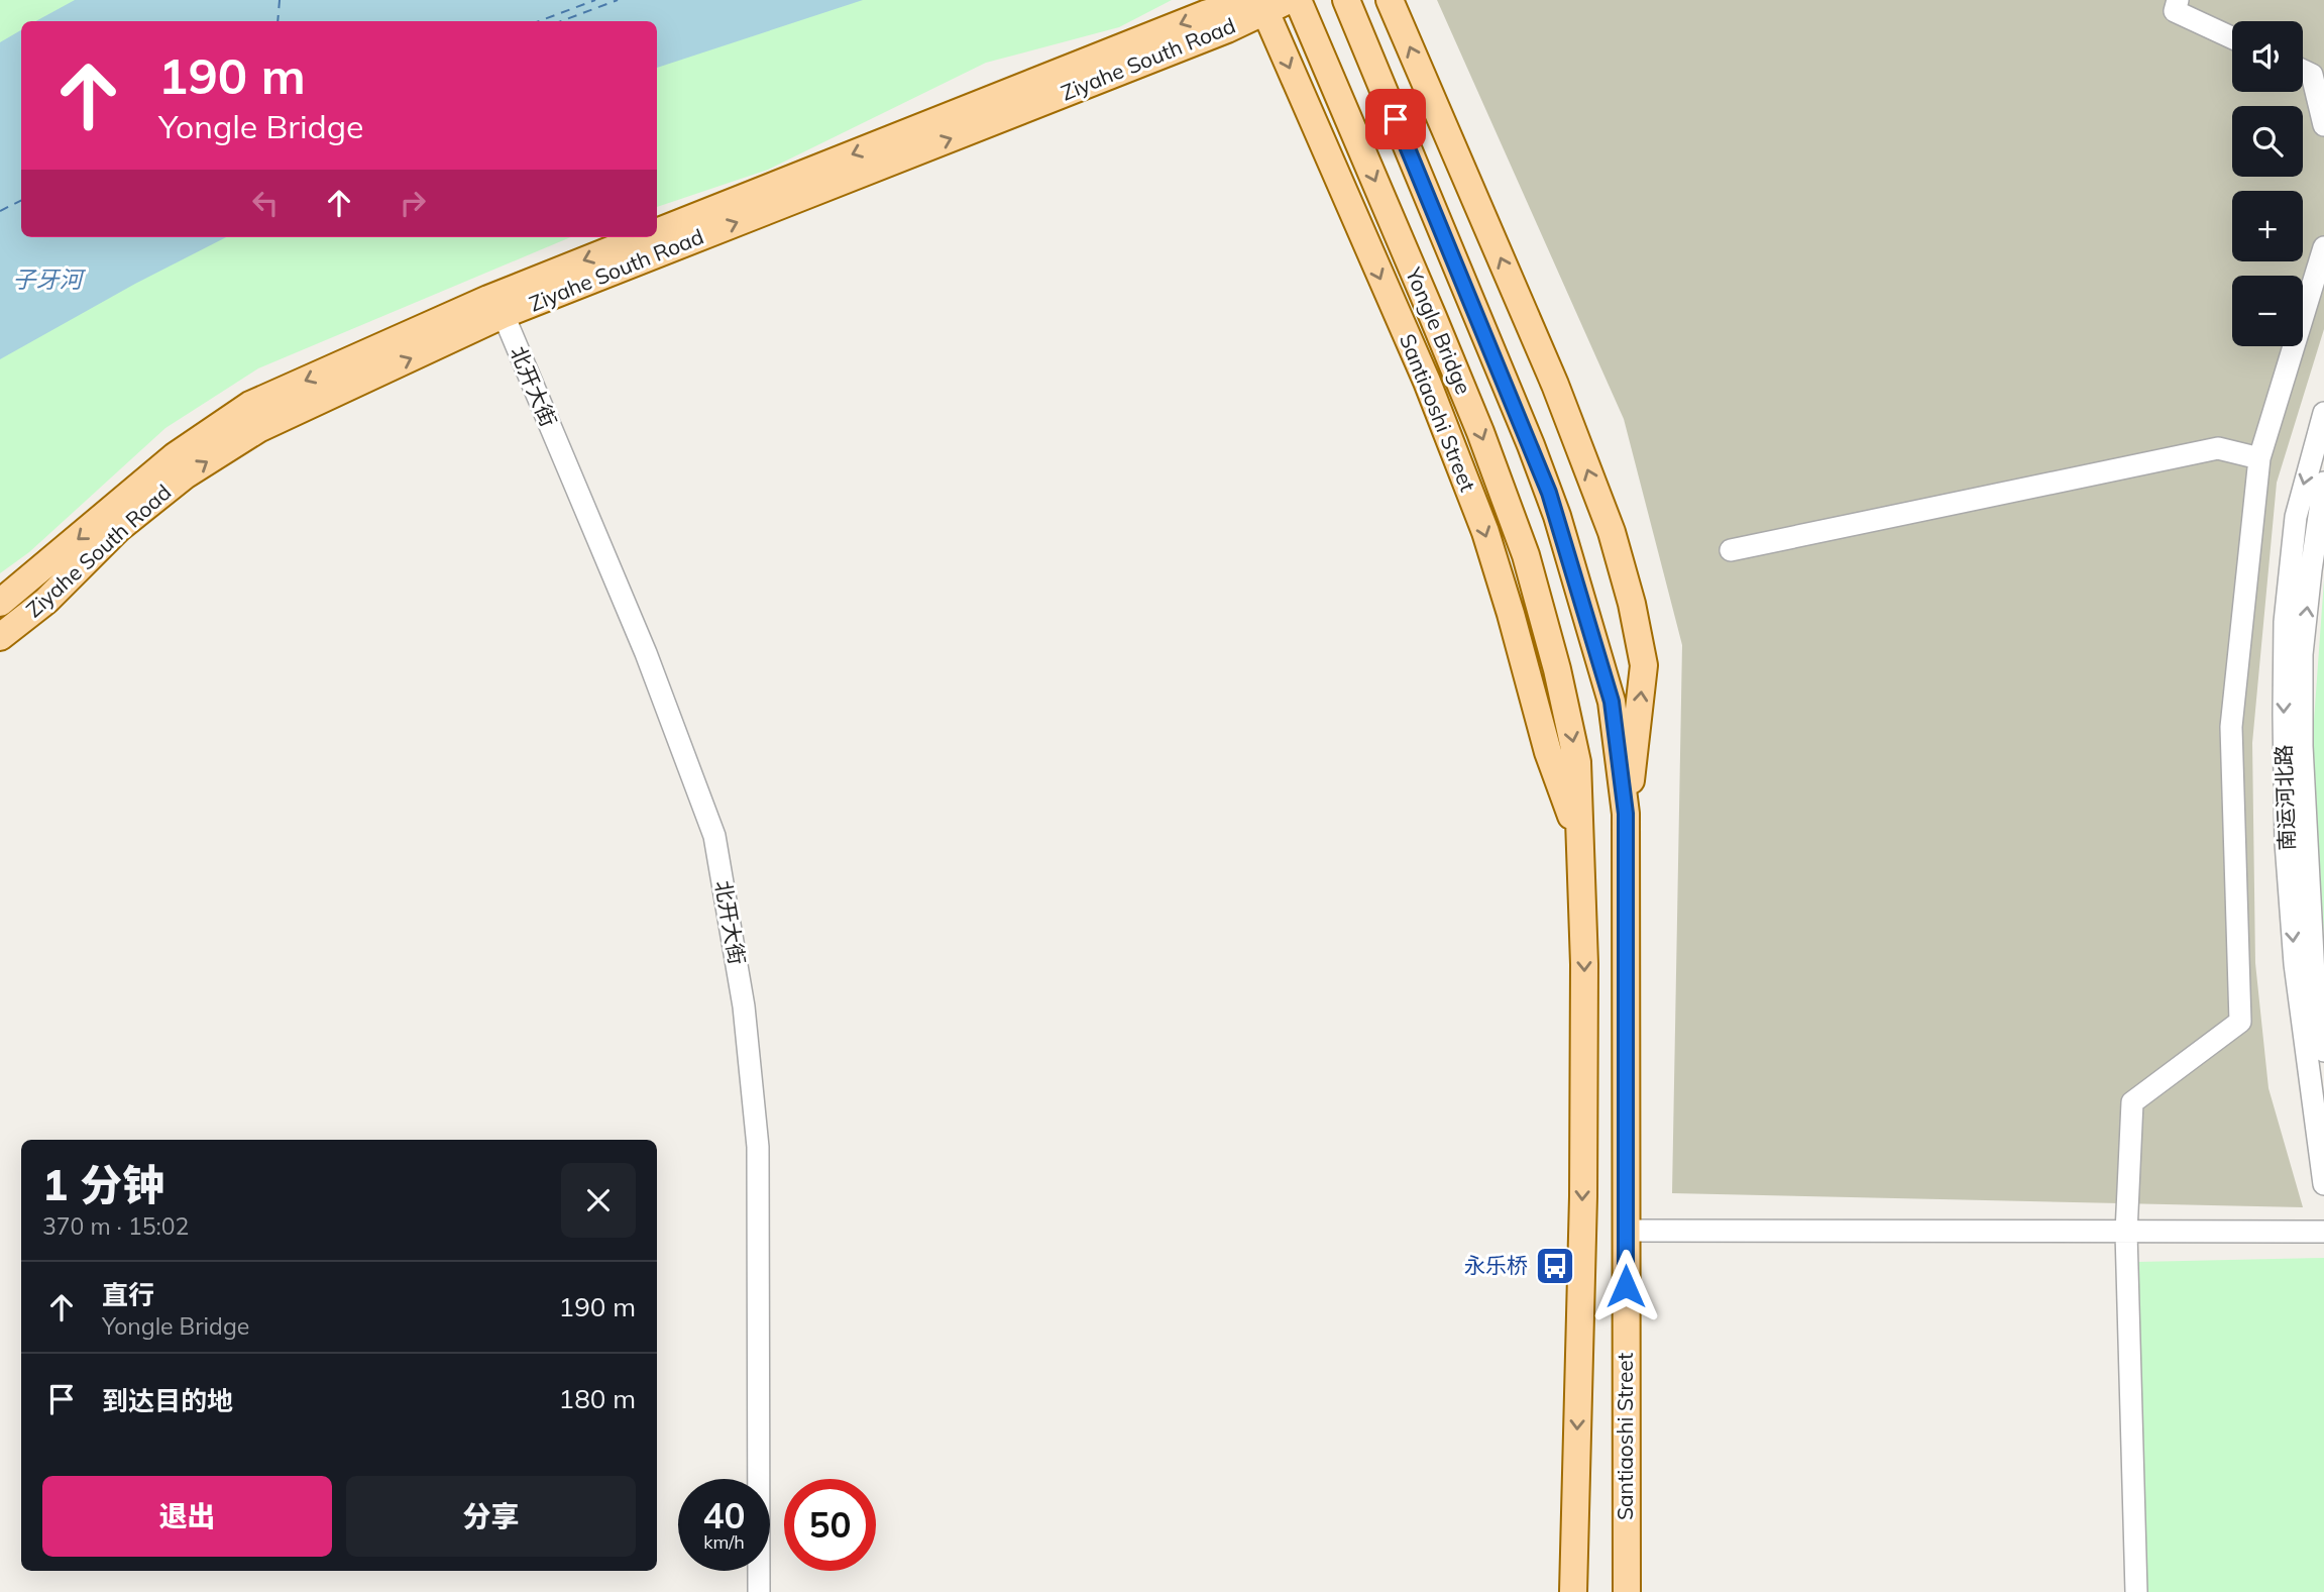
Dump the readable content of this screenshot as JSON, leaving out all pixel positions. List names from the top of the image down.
{
  "streets": {
    "main road": ["Ziyahe South Road", "Yongle Bridge", "Santiaoshi Street"],
    "street": ["北开大街", "南运河北路"]
  },
  "crossings": [
    ["Ziyahe South Road", "北开大街"],
    ["Ziyahe South Road", "Santiaoshi Street"],
    ["Yongle Bridge", "Santiaoshi Street"]
  ],
  "water": ["子牙河"],
  "places": {
    "bus stop": ["永乐桥"]
  },
  "page": {
    "map_buttons": ["+", "−"],
    "turn": ["190 m", "Yongle Bridge"],
    "heading": ["1 分钟", "370 m · 15:02"],
    "list": [
      {
        "name": "直行",
        "note": "Yongle Bridge",
        "value": "190 m"
      },
      {
        "name": "到达目的地",
        "value": "180 m"
      }
    ],
    "buttons": ["退出", "分享"],
    "speed": "40 km/h",
    "limit": "50"
  }
}
